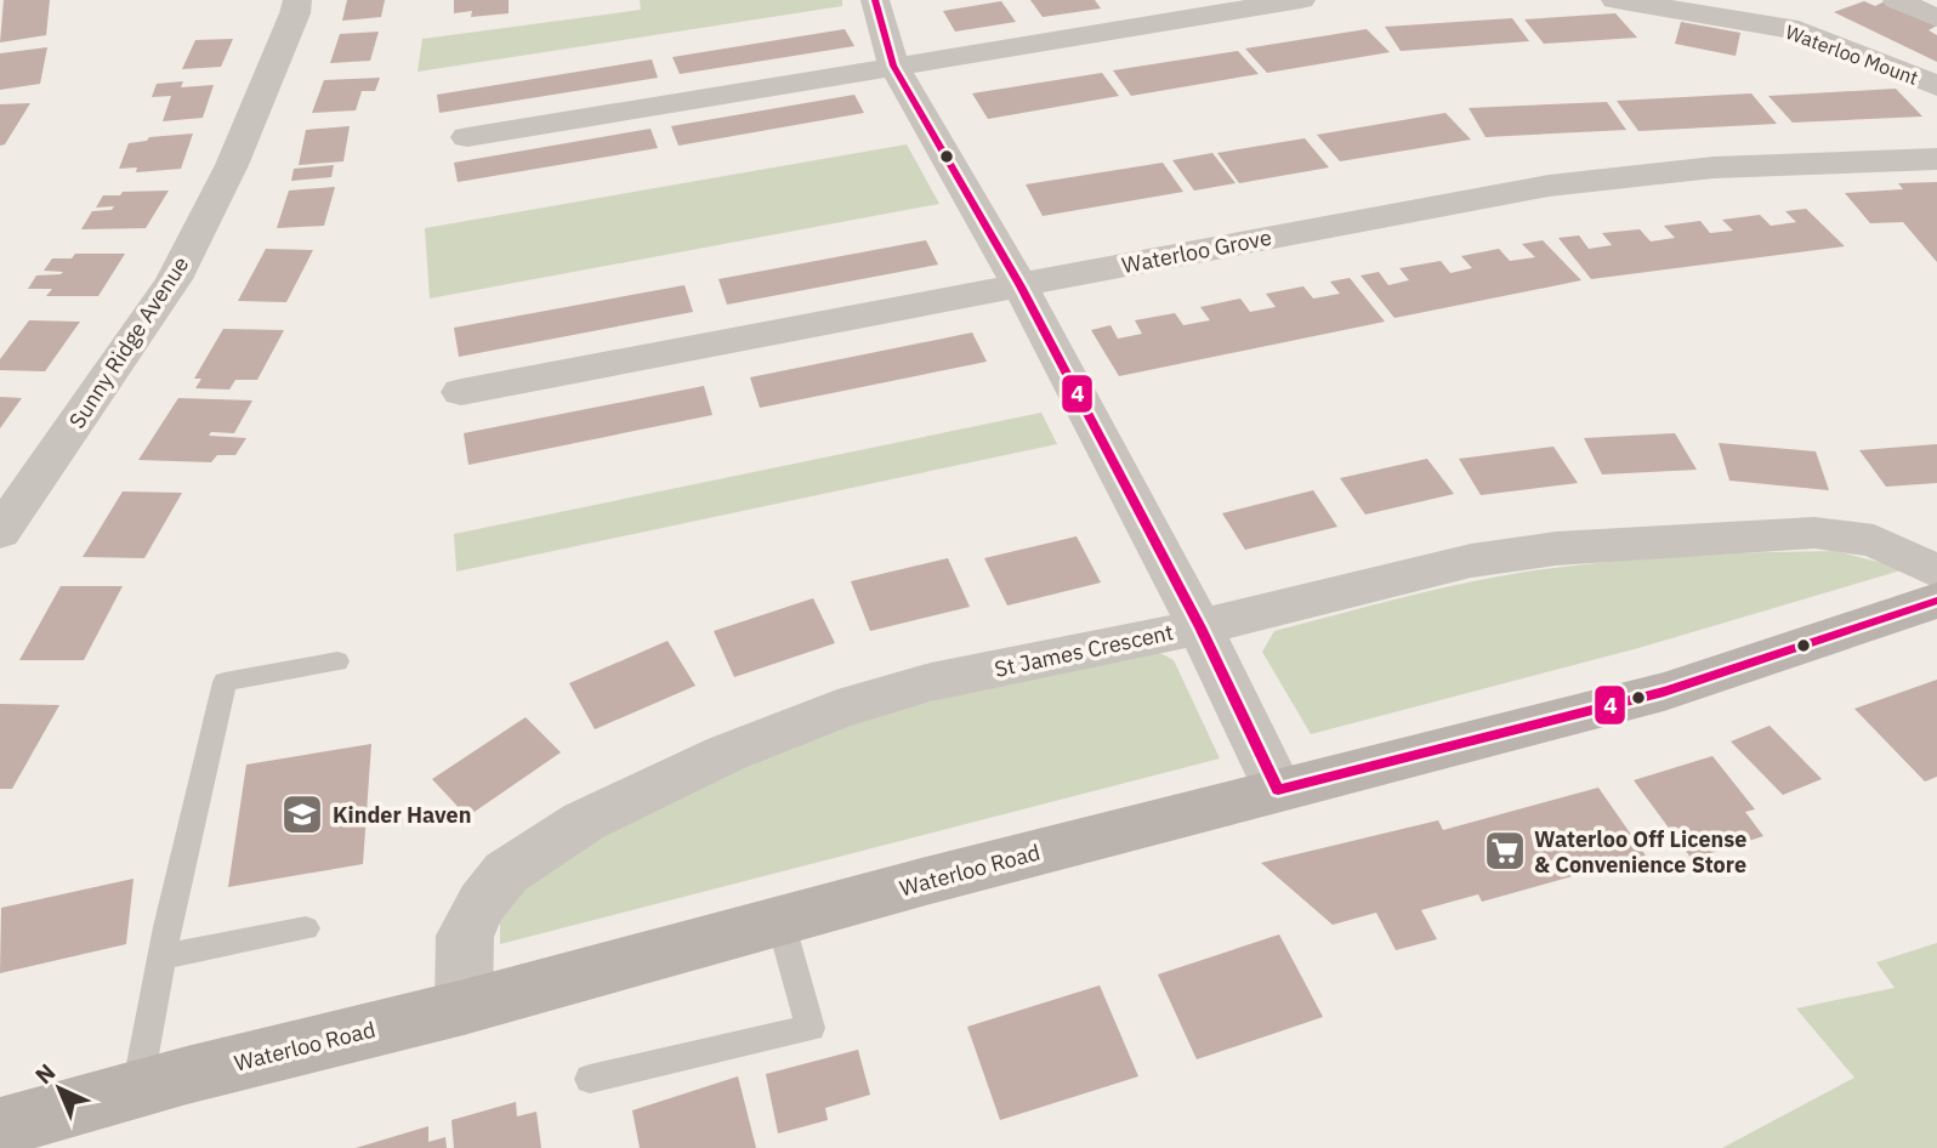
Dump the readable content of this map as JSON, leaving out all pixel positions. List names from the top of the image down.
{
  "streets": {
    "main road": ["Waterloo Road"],
    "street": [
      "Waterloo Mount",
      "Waterloo Grove",
      "Sunny Ridge Avenue",
      "St James Crescent"
    ]
  },
  "crossings": [
    ["St James Crescent", "Waterloo Road"]
  ],
  "places": {
    "school or university": ["Kinder Haven"],
    "supermarket": ["Waterloo Off License & Convenience Store"]
  },
  "lines": ["transit line 4"],
  "north": "top left"
}
